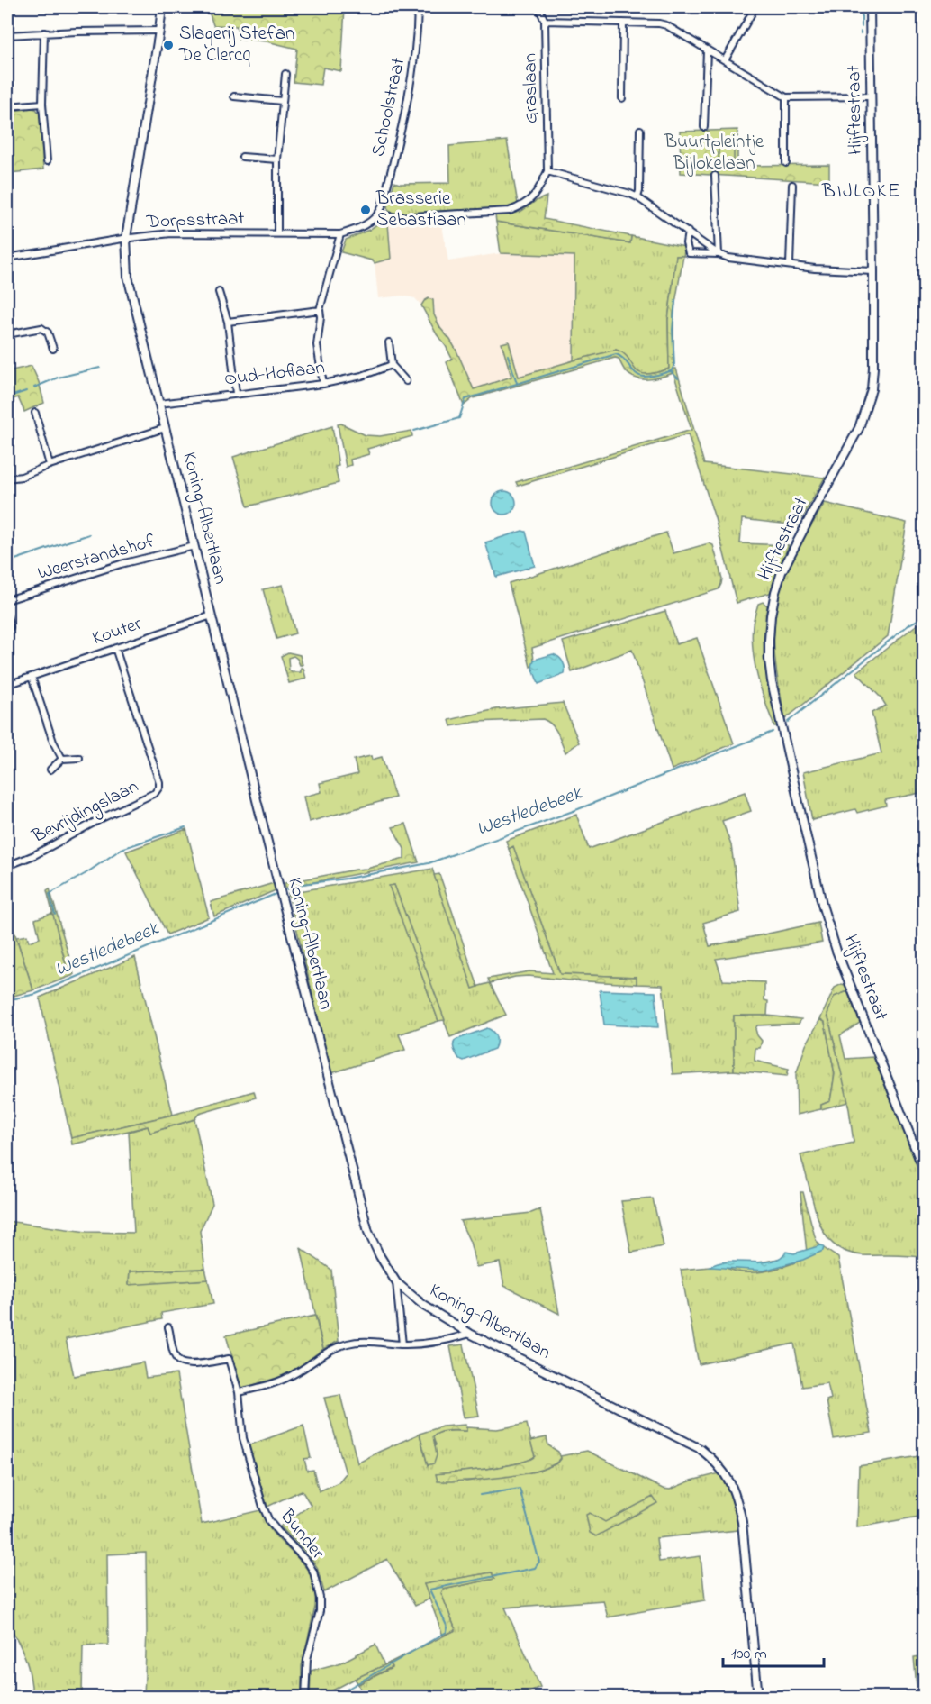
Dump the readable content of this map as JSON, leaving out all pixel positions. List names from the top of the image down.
{
  "streets": {
    "street": [
      "Graslaan",
      "Schoolstraat",
      "Hijftestraat",
      "Dorpsstraat",
      "Oud-Hoflaan",
      "Koning-Albertlaan",
      "Weerstandshof",
      "Kouter",
      "Bevrijdingslaan",
      "Bunder"
    ]
  },
  "crossings": [
    ["Schoolstraat", "Dorpsstraat"],
    ["Dorpsstraat", "Koning-Albertlaan"],
    ["Oud-Hoflaan", "Koning-Albertlaan"],
    ["Koning-Albertlaan", "Weerstandshof"],
    ["Koning-Albertlaan", "Kouter"],
    ["Kouter", "Bevrijdingslaan"]
  ],
  "districts": ["BIJLOKE"],
  "water": ["Westledebeek"],
  "parks": ["Buurtpleintje Bijlokelaan"],
  "places": ["Slagerij Stefan De Clercq", "Brasserie Sebastiaan"],
  "scale_bar": "100 m"
}
